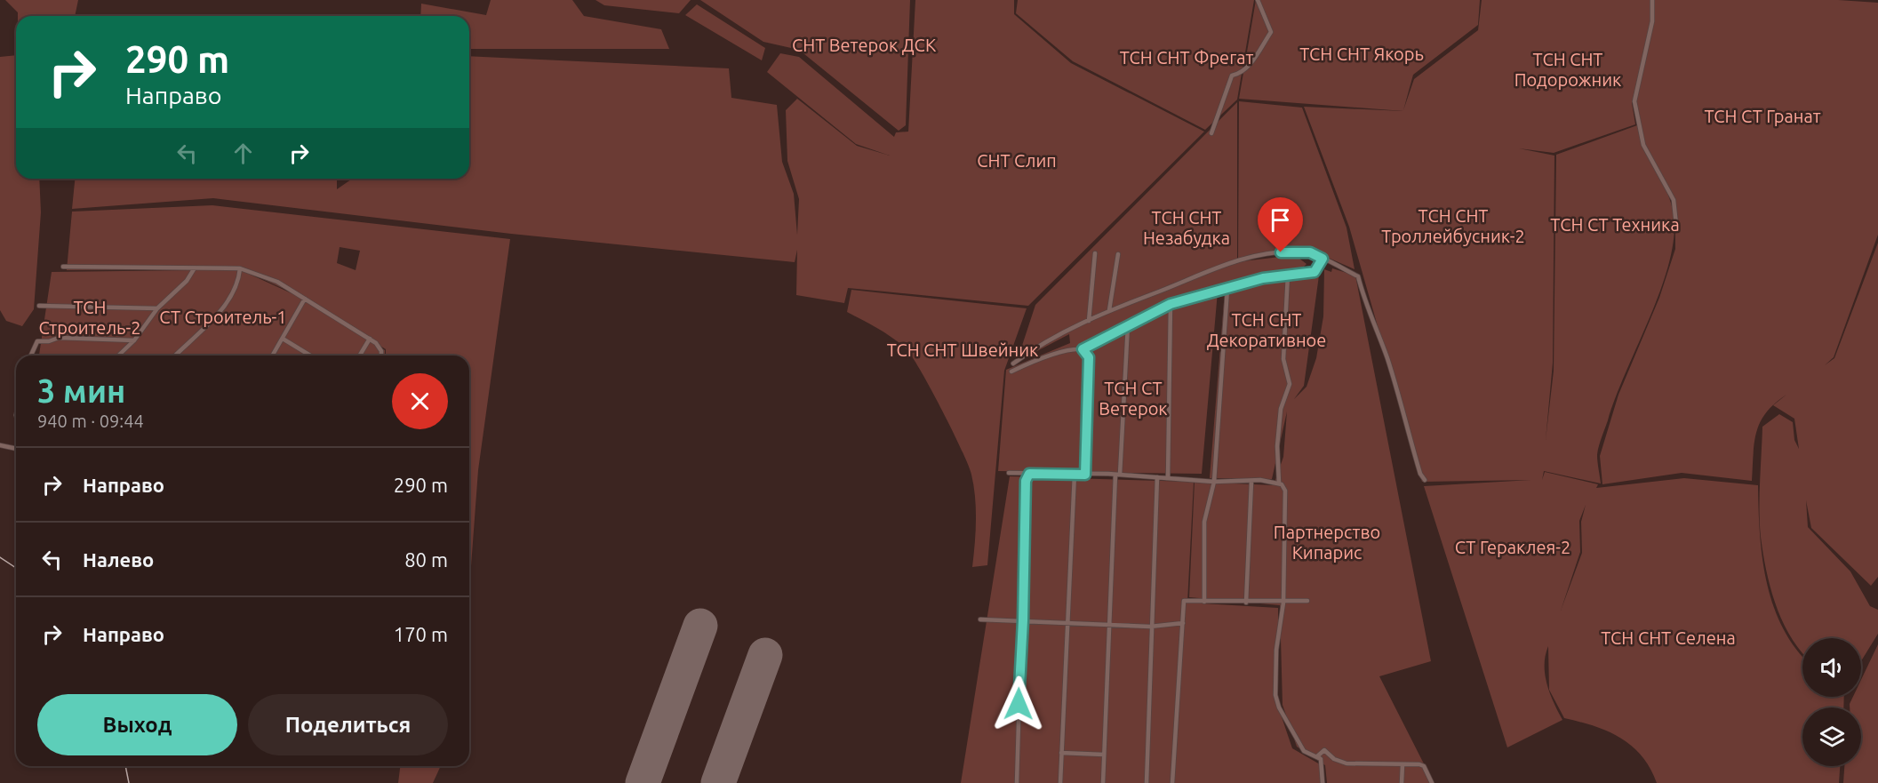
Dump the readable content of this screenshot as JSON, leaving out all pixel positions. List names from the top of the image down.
{
  "parks": [
    "СНТ Ветерок ДСК",
    "ТСН СНТ Якорь",
    "ТСН СНТ Фрегат",
    "ТСН СНТ Подорожник",
    "ТСН СТ Гранат",
    "СНТ Слип",
    "ТСН СНТ Троллейбусник-2",
    "ТСН СНТ Незабудка",
    "ТСН СТ Техника",
    "ТСН Строитель-2",
    "СТ Строитель-1",
    "ТСН СНТ Декоративное",
    "ТСН СНТ Швейник",
    "ТСН СТ Ветерок",
    "Партнерство Кипарис",
    "СТ Гераклея-2",
    "ТСН СНТ Селена"
  ],
  "page": {
    "turn": ["290 m", "Направо"],
    "heading": ["3 мин", "940 m · 09:44"],
    "list": [
      {
        "name": "Направо",
        "value": "290 m"
      },
      {
        "name": "Налево",
        "value": "80 m"
      },
      {
        "name": "Направо",
        "value": "170 m"
      }
    ],
    "buttons": ["Выход", "Поделиться"]
  }
}
